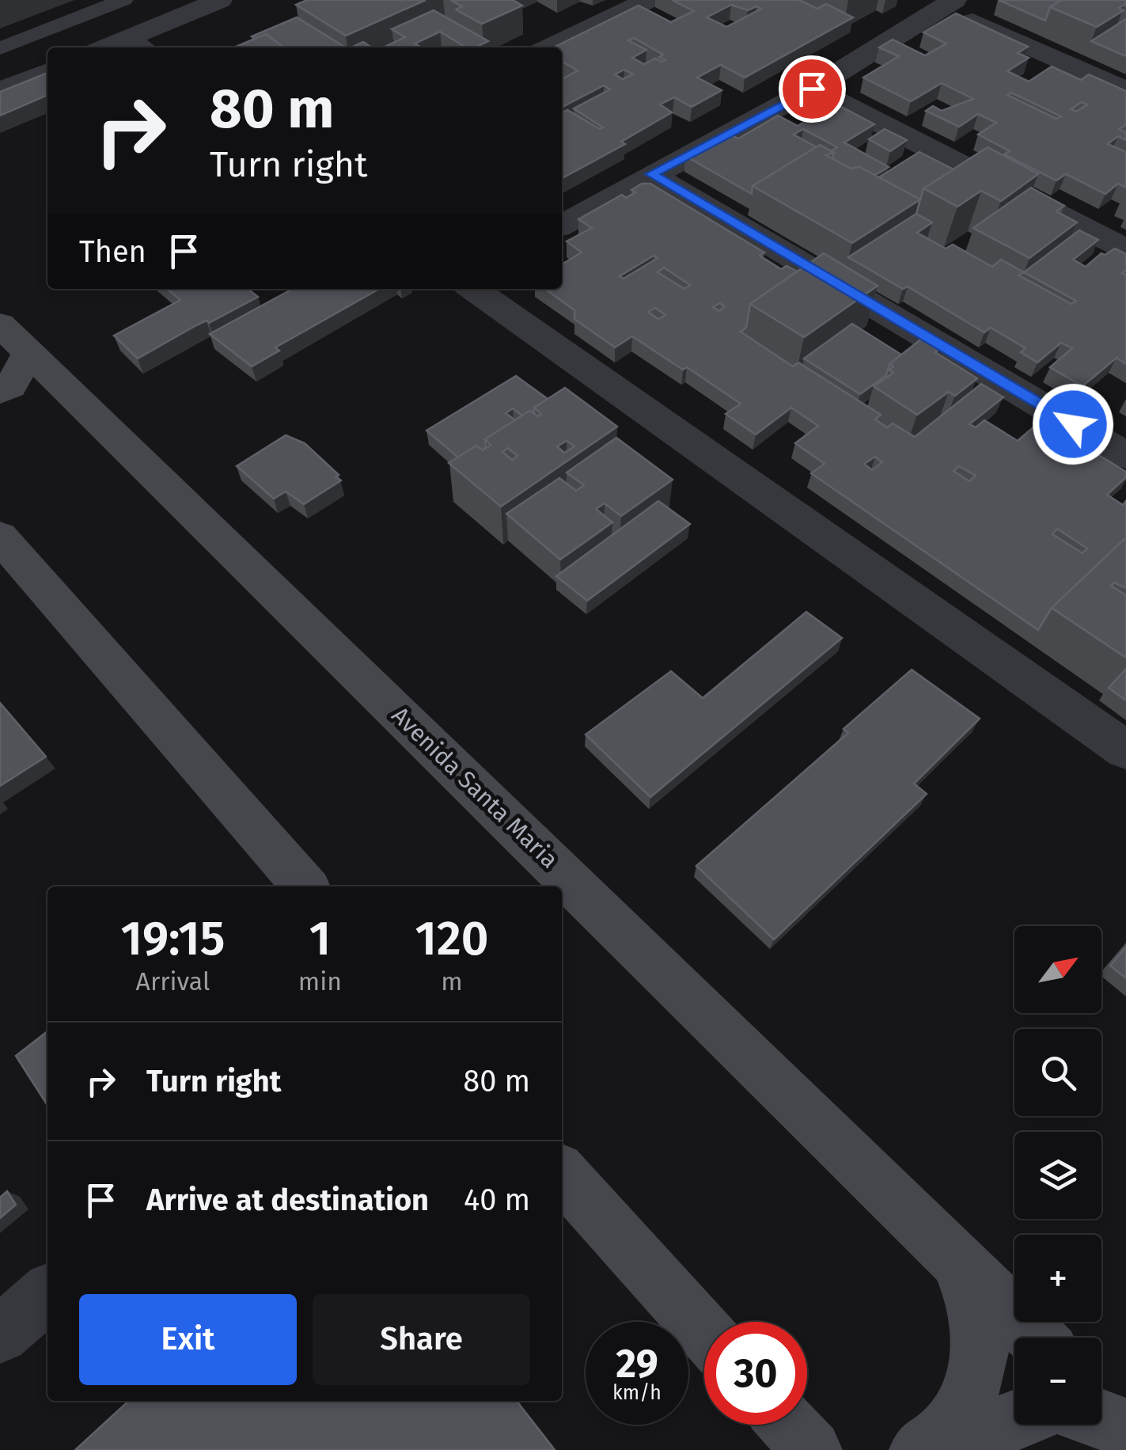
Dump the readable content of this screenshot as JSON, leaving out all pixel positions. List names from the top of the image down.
{
  "streets": {
    "main road": ["Avenida Santa Maria"]
  },
  "north": "top right",
  "page": {
    "turn": ["80 m", "Turn right"],
    "then": "Then",
    "eta": [
      "19:15",
      "Arrival",
      "1",
      "min",
      "120",
      "m"
    ],
    "map_buttons": ["+", "−"],
    "list": [
      {
        "name": "Turn right",
        "value": "80 m"
      },
      {
        "name": "Arrive at destination",
        "value": "40 m"
      }
    ],
    "buttons": ["Exit", "Share"],
    "speed": "29 km/h",
    "limit": "30"
  }
}
